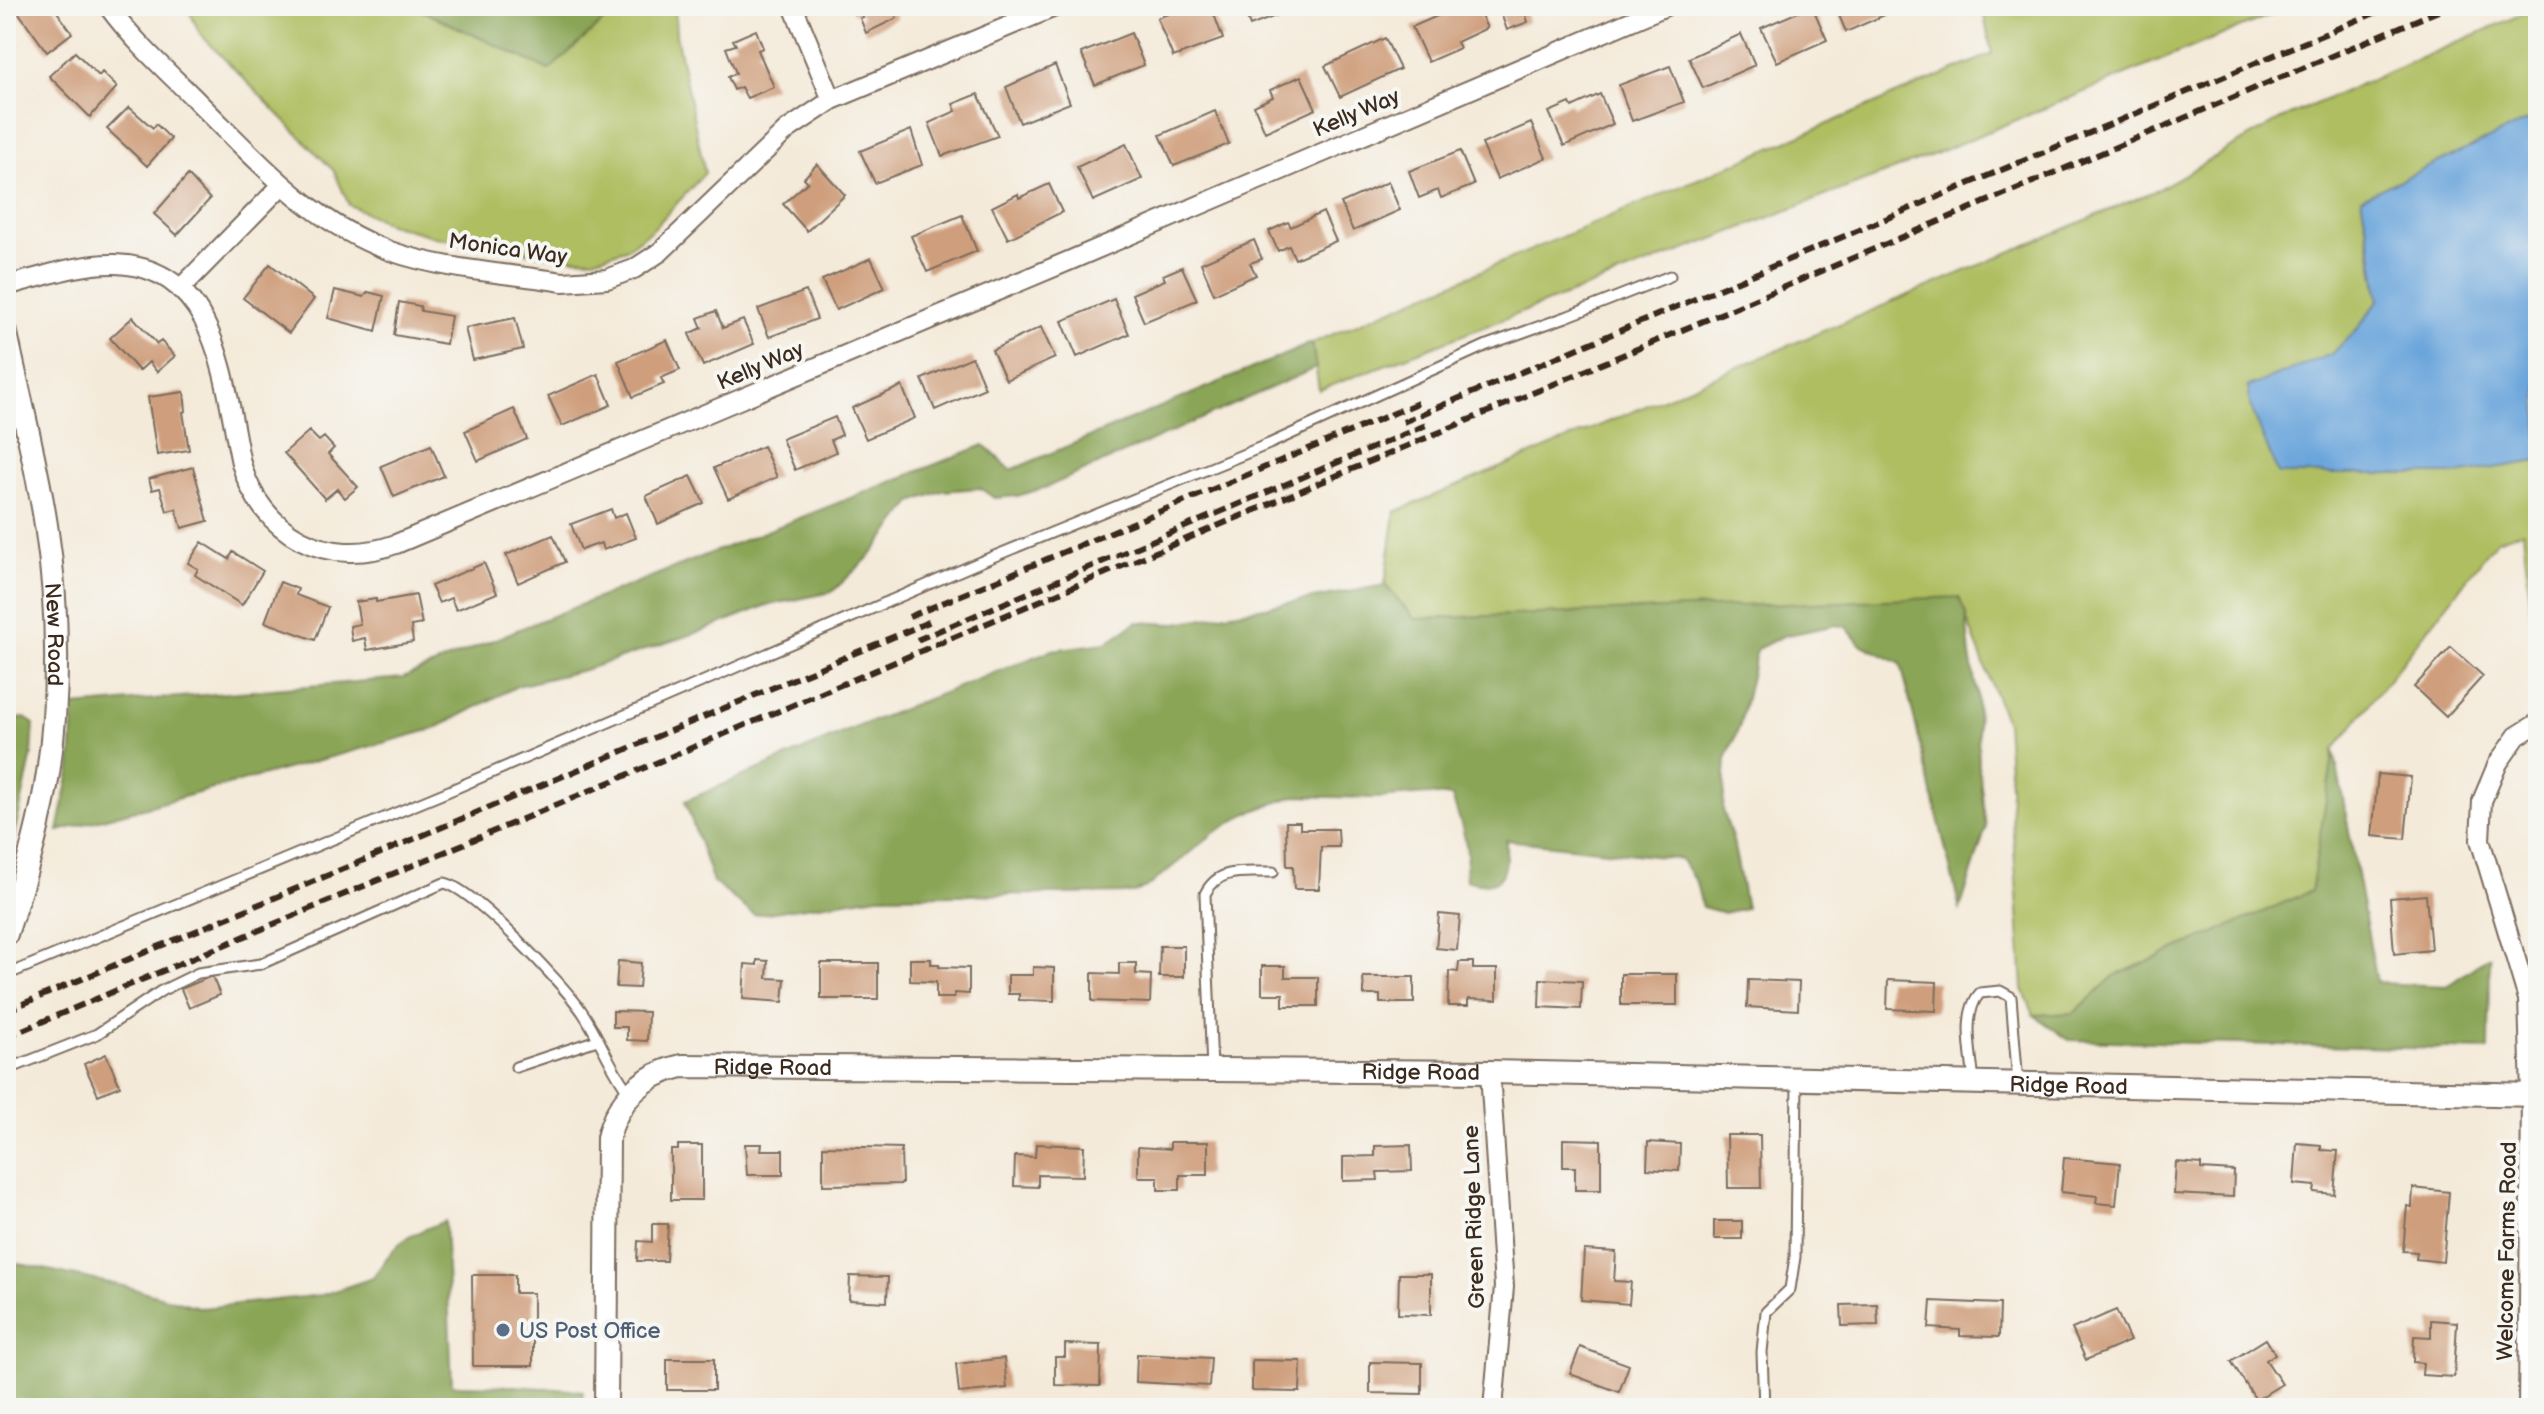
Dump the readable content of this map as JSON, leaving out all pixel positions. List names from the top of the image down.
{
  "streets": {
    "street": [
      "Kelly Way",
      "Monica Way",
      "New Road",
      "Ridge Road",
      "Green Ridge Lane",
      "Welcome Farms Road"
    ]
  },
  "crossings": [
    ["Ridge Road", "Green Ridge Lane"],
    ["Ridge Road", "Welcome Farms Road"]
  ],
  "places": ["US Post Office"]
}
